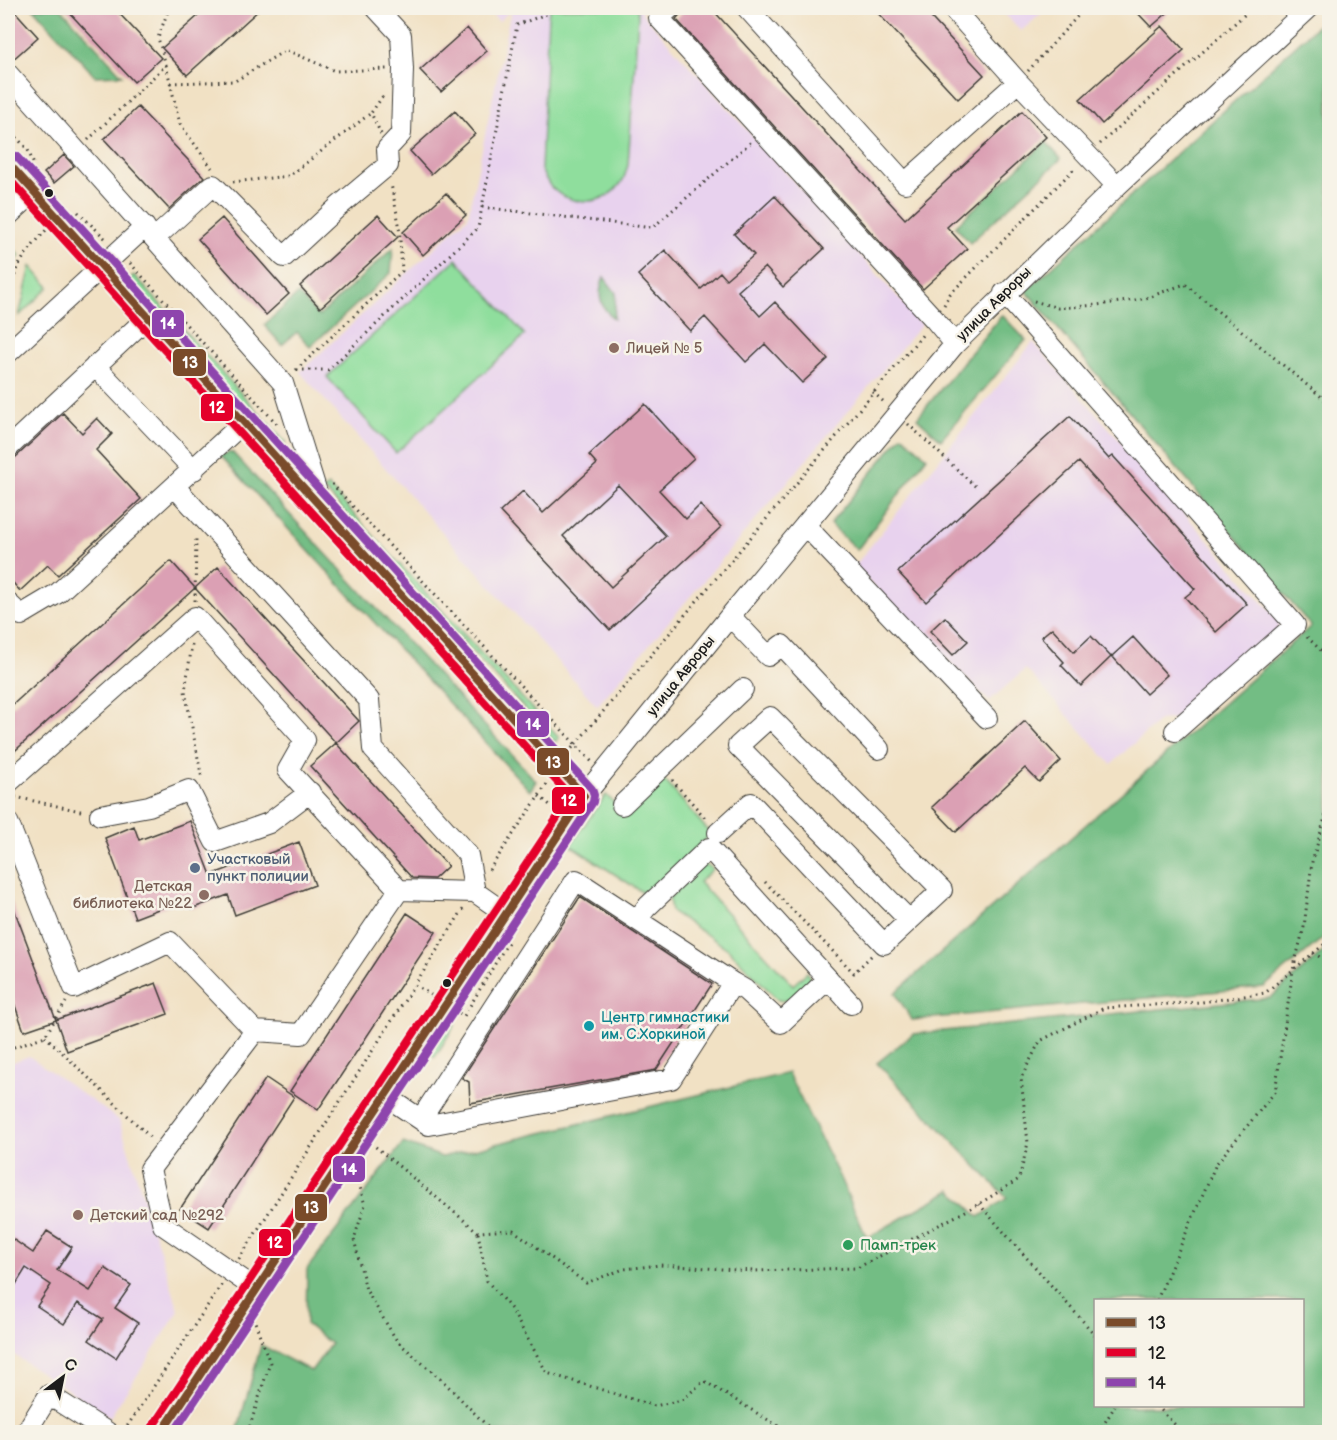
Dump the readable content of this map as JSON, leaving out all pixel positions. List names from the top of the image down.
{
  "streets": {
    "street": ["улица Авроры"]
  },
  "places": [
    "Лицей № 5",
    "Участковый пункт полиции",
    "Детская библиотека №22",
    "Центр гимнастики им. С.Хоркиной",
    "Детский сад №292",
    "Памп-трек"
  ],
  "lines": ["transit line 14", "transit line 13", "transit line 12"],
  "legend": ["13", "12", "14"],
  "north": "top right"
}
